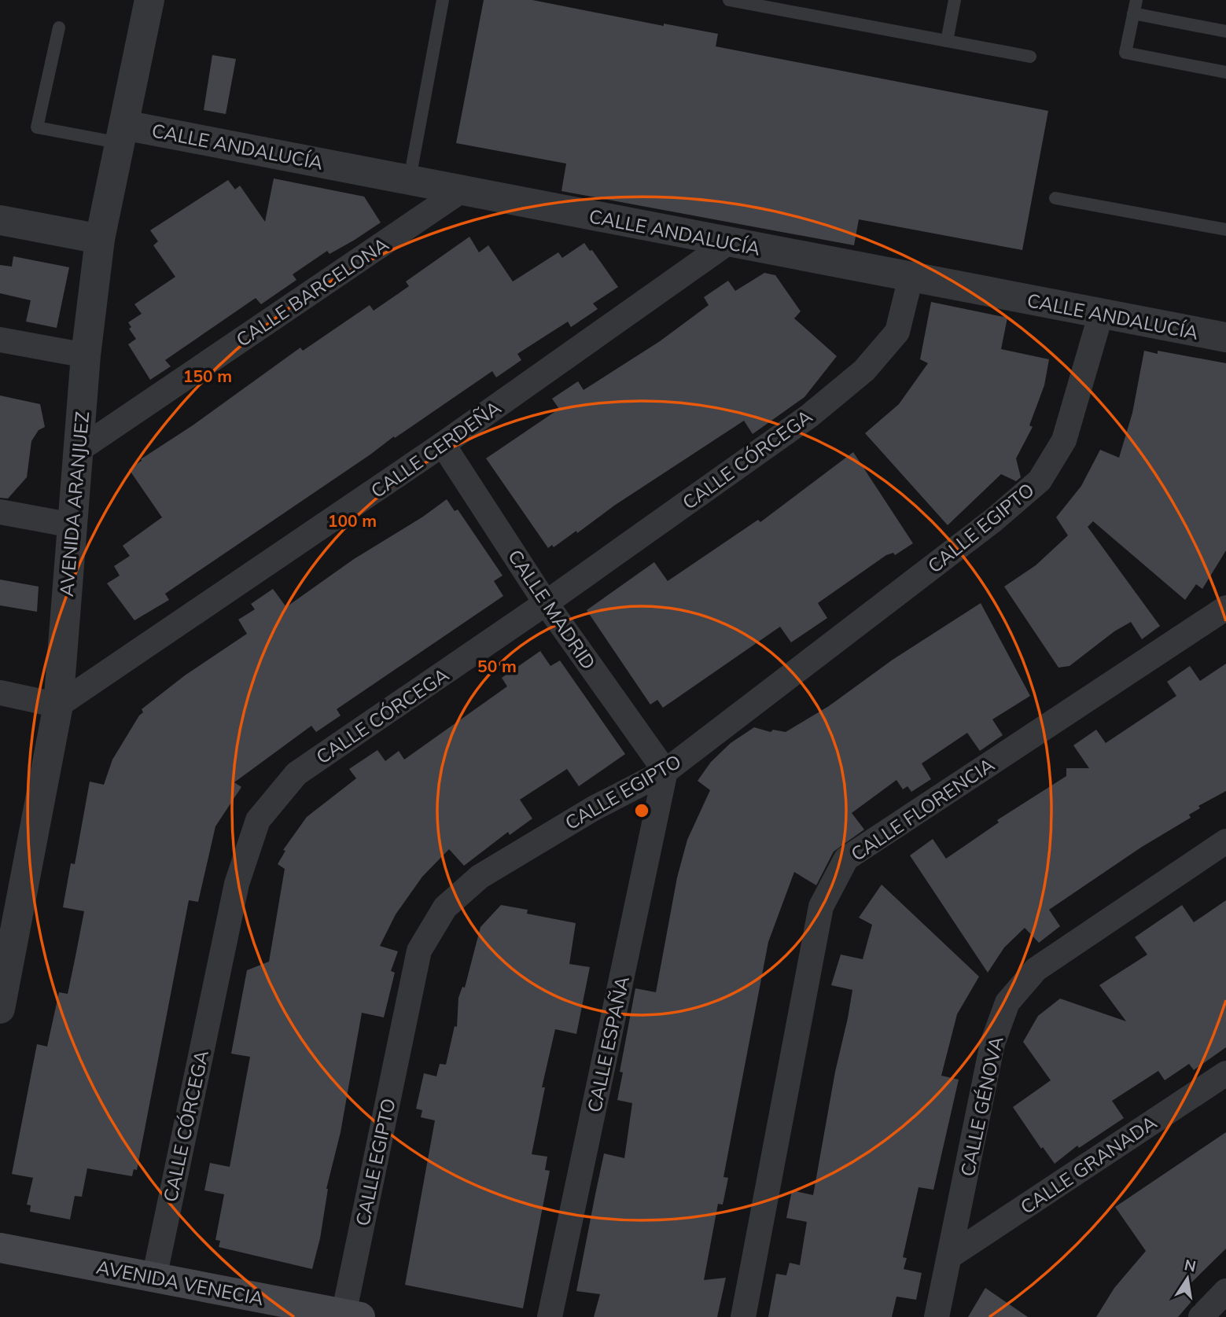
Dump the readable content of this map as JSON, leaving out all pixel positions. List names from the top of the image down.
{
  "streets": {
    "main road": ["AVENIDA VENECIA"],
    "street": [
      "CALLE ANDALUCÍA",
      "CALLE BARCELONA",
      "CALLE CERDEÑA",
      "CALLE CÓRCEGA",
      "AVENIDA ARANJUEZ",
      "CALLE EGIPTO",
      "CALLE MADRID",
      "CALLE FLORENCIA",
      "CALLE ESPAÑA",
      "CALLE GÉNOVA",
      "CALLE GRANADA"
    ]
  },
  "crossings": [
    ["CALLE ANDALUCÍA", "CALLE BARCELONA"],
    ["CALLE ANDALUCÍA", "CALLE CERDEÑA"],
    ["CALLE ANDALUCÍA", "CALLE CÓRCEGA"],
    ["CALLE ANDALUCÍA", "AVENIDA ARANJUEZ"],
    ["CALLE ANDALUCÍA", "CALLE EGIPTO"],
    ["CALLE BARCELONA", "AVENIDA ARANJUEZ"],
    ["CALLE CERDEÑA", "AVENIDA ARANJUEZ"],
    ["CALLE CERDEÑA", "CALLE MADRID"],
    ["CALLE CÓRCEGA", "CALLE MADRID"],
    ["CALLE CÓRCEGA", "AVENIDA VENECIA"],
    ["CALLE EGIPTO", "CALLE MADRID"],
    ["CALLE EGIPTO", "CALLE ESPAÑA"],
    ["CALLE EGIPTO", "AVENIDA VENECIA"],
    ["CALLE MADRID", "CALLE ESPAÑA"],
    ["CALLE GÉNOVA", "CALLE GRANADA"]
  ],
  "north": "top",
  "rings": ["150 m", "100 m", "50 m"]
}
